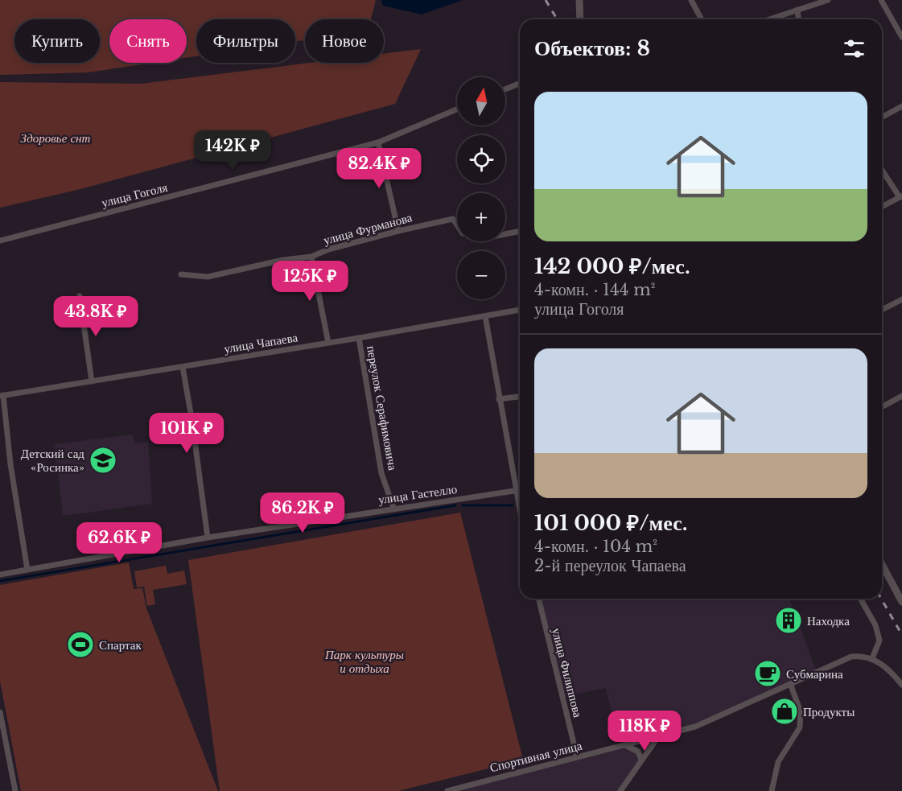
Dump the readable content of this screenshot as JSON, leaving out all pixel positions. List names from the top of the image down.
{
  "streets": {
    "street": [
      "улица Гоголя",
      "улица Фурманова",
      "улица Чапаева",
      "переулок Серафимовича",
      "улица Гастелло",
      "улица Филиппова",
      "Спортивная улица"
    ]
  },
  "crossings": [
    ["улица Чапаева", "переулок Серафимовича"],
    ["переулок Серафимовича", "улица Гастелло"],
    ["улица Филиппова", "Спортивная улица"]
  ],
  "parks": ["Здоровье снт", "Парк культуры и отдыха"],
  "places": {
    "school or university": ["Детский сад «Росинка»"],
    "building": ["Находка"],
    "sports": ["Спартак"],
    "cafe": ["Субмарина"],
    "shop": ["Продукты"]
  },
  "north": "top",
  "page": {
    "chip": [
      "Купить",
      "Снять",
      "Фильтры",
      "Новое"
    ],
    "heading": "Объектов: 8",
    "map_buttons": ["+", "−"],
    "list": [
      {
        "name": "142 000 ₽/мес.",
        "note": "4-комн. · 144 m² · улица Гоголя"
      },
      {
        "name": "101 000 ₽/мес.",
        "note": "4-комн. · 104 m² · 2-й переулок Чапаева"
      }
    ],
    "price": [
      "142K ₽",
      "82.4K ₽",
      "125K ₽",
      "43.8K ₽",
      "101K ₽",
      "86.2K ₽",
      "62.6K ₽",
      "118K ₽"
    ]
  }
}
